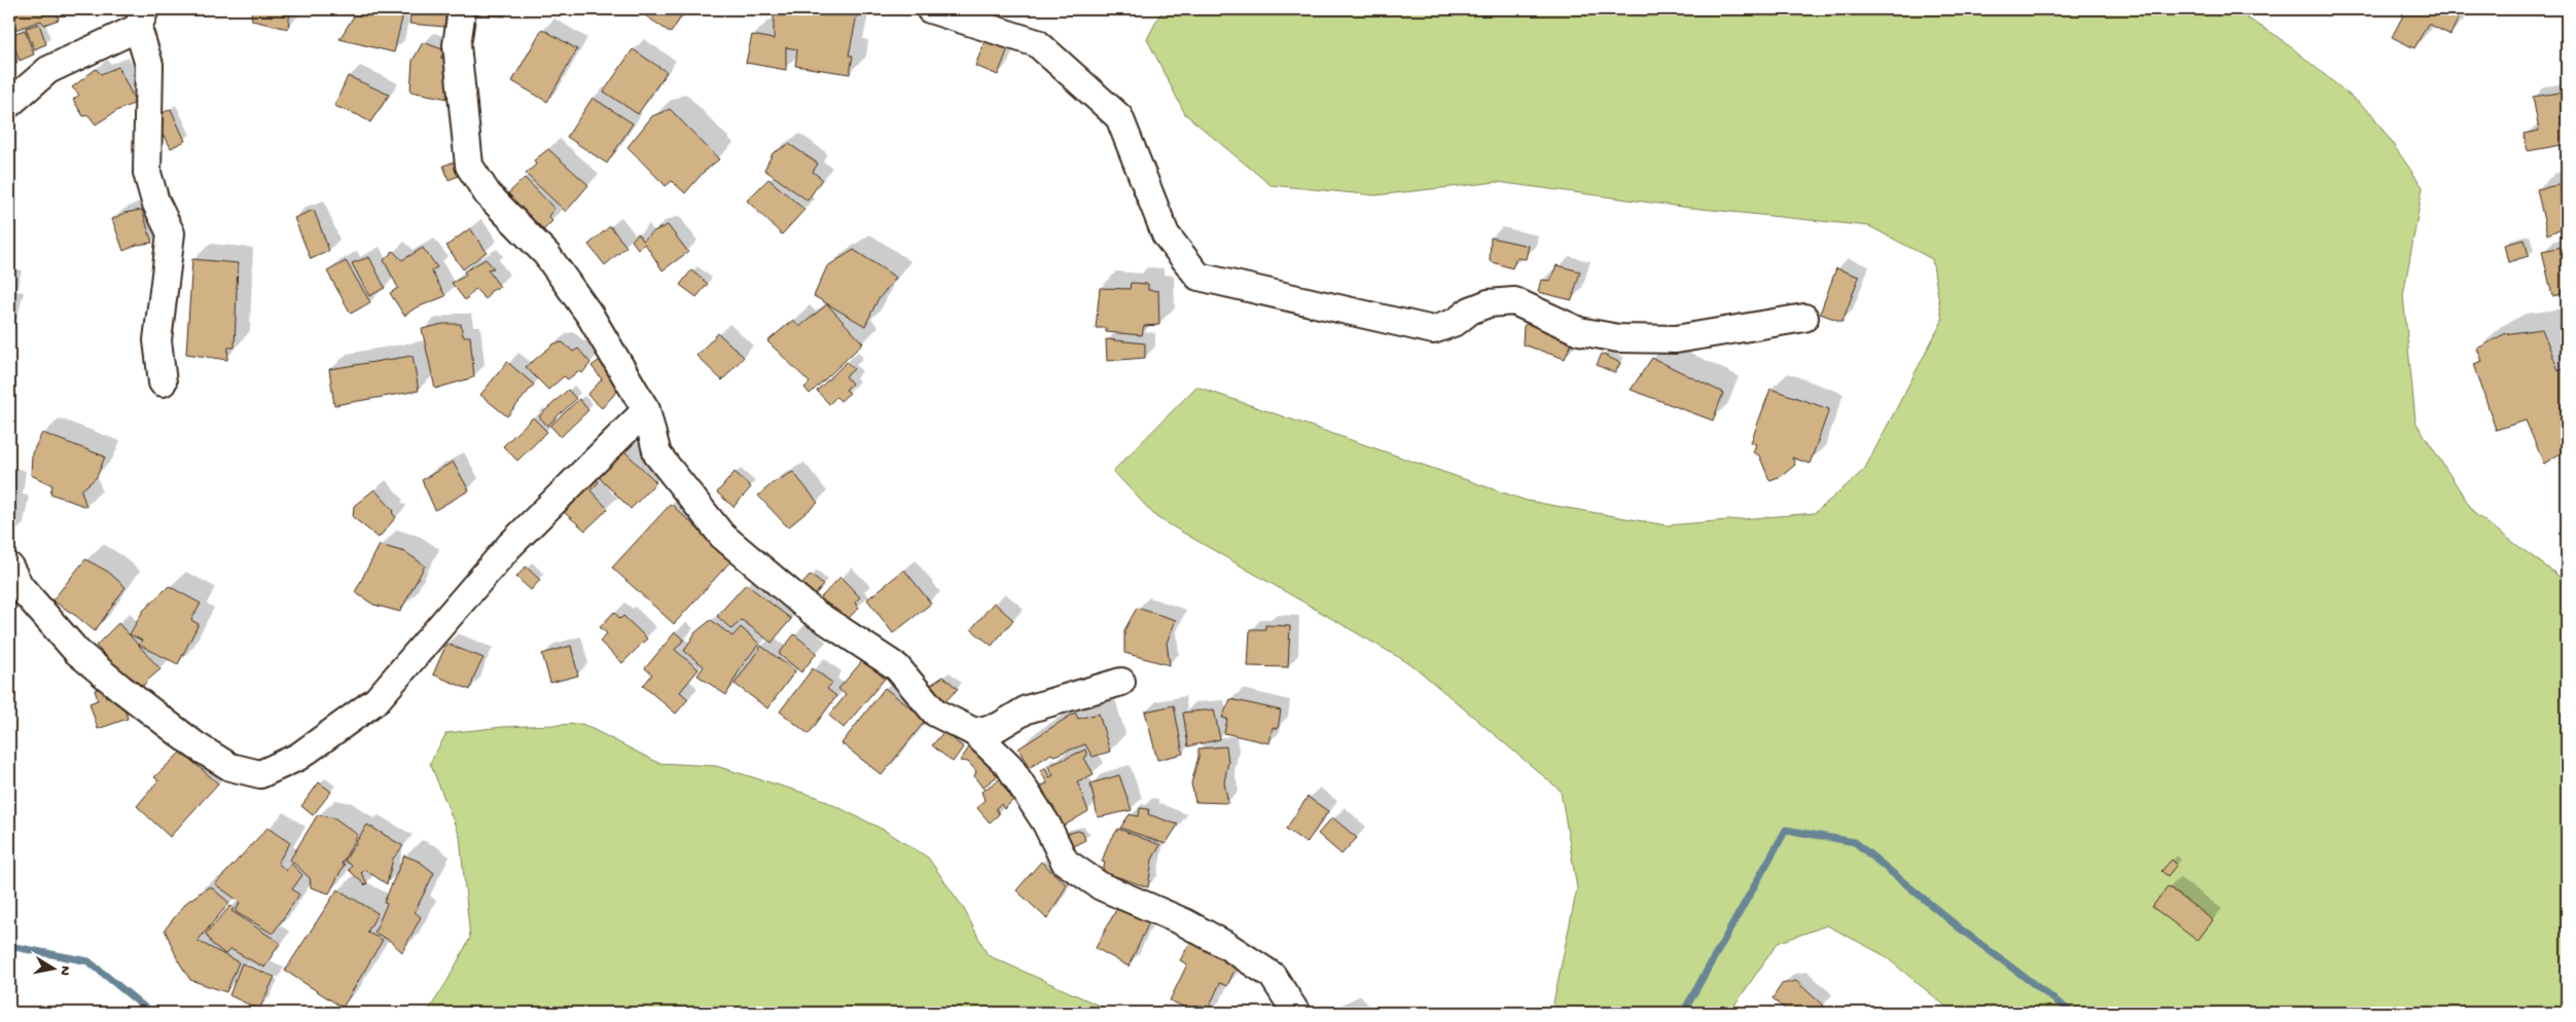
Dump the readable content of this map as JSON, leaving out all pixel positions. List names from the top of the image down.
{
  "north": "right"
}
